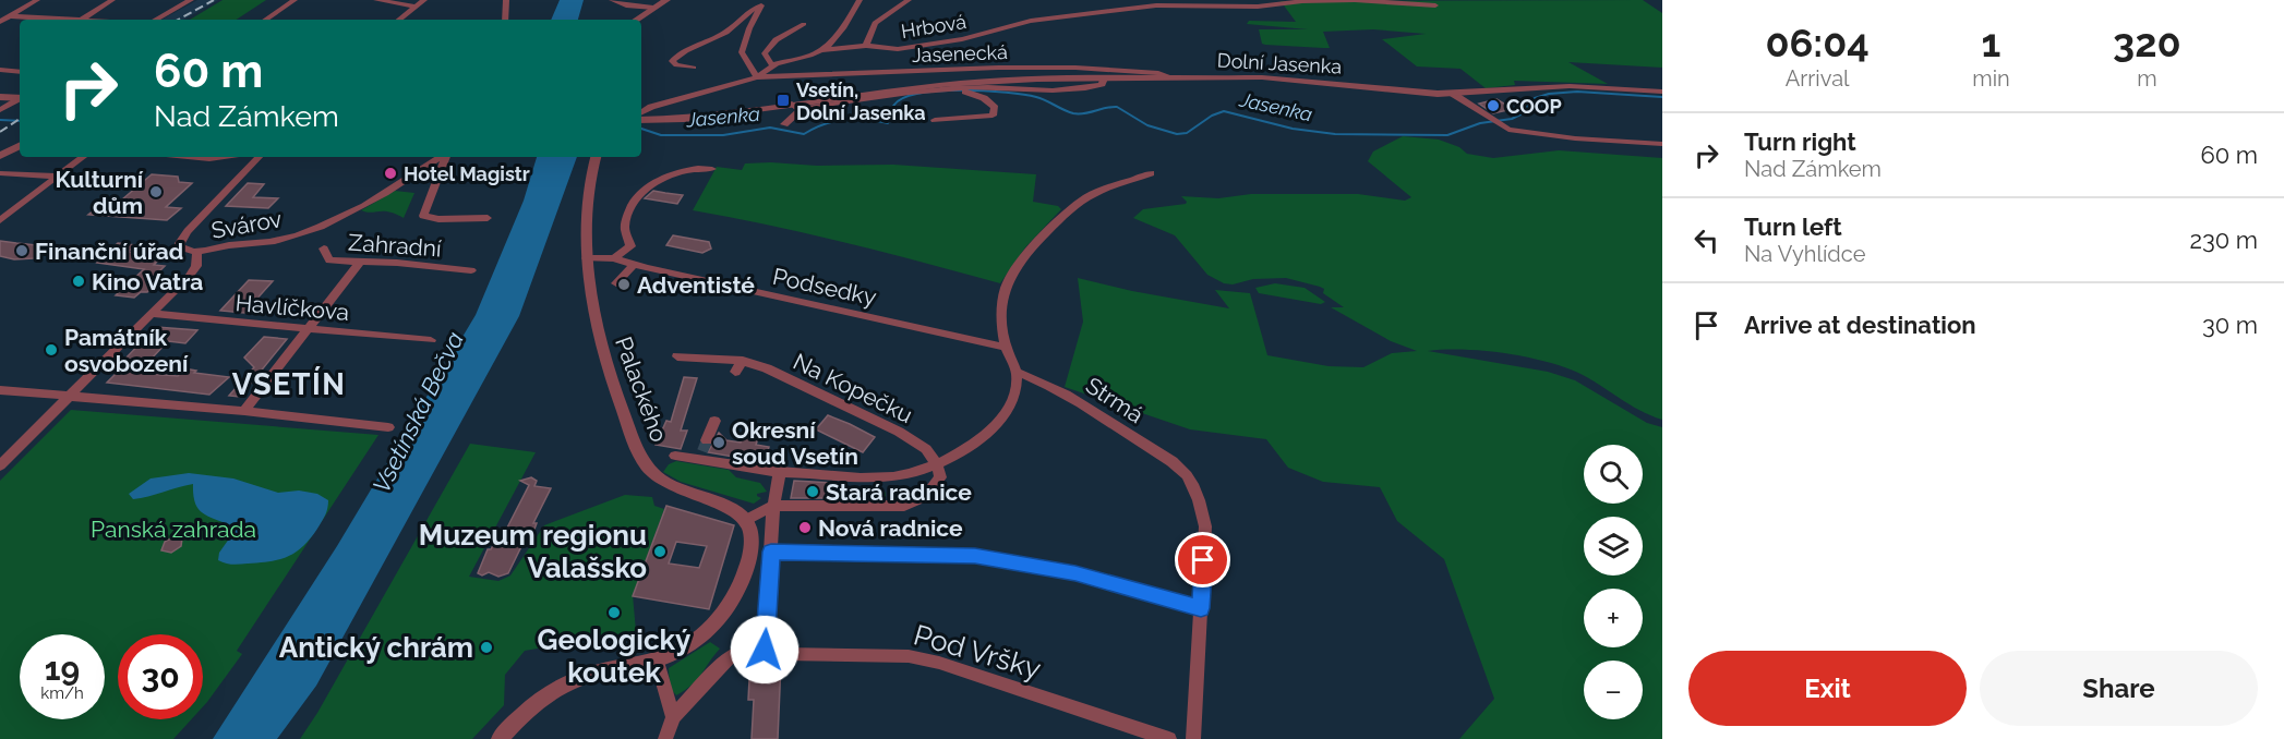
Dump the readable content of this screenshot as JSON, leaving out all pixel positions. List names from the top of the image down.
{
  "streets": {
    "street": [
      "Hrbová",
      "Jasenecká",
      "Dolní Jasenka",
      "Svárov",
      "Zahradní",
      "Podsedky",
      "Havlíčkova",
      "Na Kopečku",
      "Palackého",
      "Strmá",
      "Pod Vršky"
    ]
  },
  "crossings": [
    ["Jasenecká", "Dolní Jasenka"],
    ["Podsedky", "Palackého"]
  ],
  "districts": ["VSETÍN"],
  "water": ["Jasenka", "Vsetínská Bečva"],
  "parks": ["Panská zahrada"],
  "places": {
    "transit": ["Vsetín, Dolní Jasenka"],
    "other": [
      "COOP",
      "Hotel Magistr",
      "Kulturní dům",
      "Finanční úřad",
      "Kino Vatra",
      "Adventisté",
      "Památník osvobození",
      "Okresní soud Vsetín",
      "Stará radnice",
      "Nová radnice",
      "Muzeum regionu Valašsko",
      "Geologický koutek",
      "Antický chrám"
    ]
  },
  "page": {
    "eta": [
      "06:04",
      "Arrival",
      "1",
      "min",
      "320",
      "m"
    ],
    "turn": ["60 m", "Nad Zámkem"],
    "list": [
      {
        "name": "Turn right",
        "note": "Nad Zámkem",
        "value": "60 m"
      },
      {
        "name": "Turn left",
        "note": "Na Vyhlídce",
        "value": "230 m"
      },
      {
        "name": "Arrive at destination",
        "value": "30 m"
      }
    ],
    "map_buttons": ["+", "−"],
    "speed": "19 km/h",
    "limit": "30",
    "buttons": ["Exit", "Share"]
  }
}
